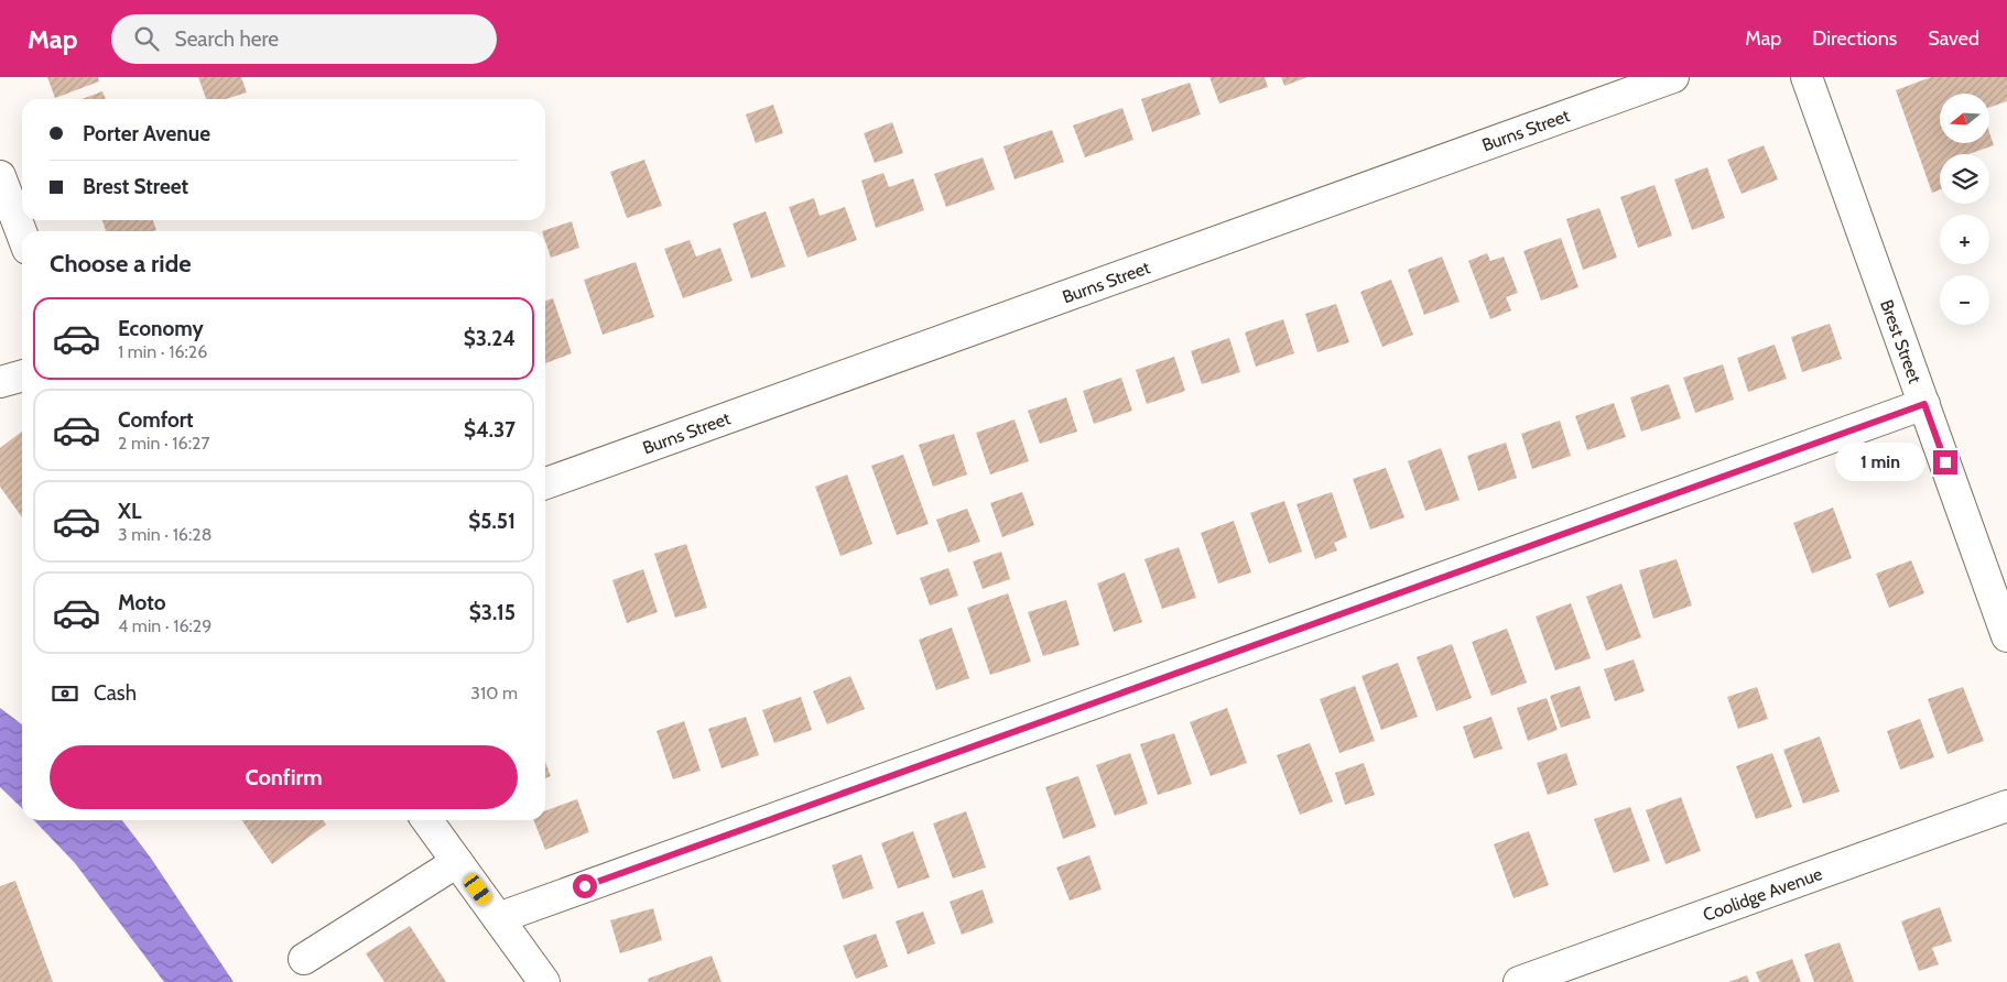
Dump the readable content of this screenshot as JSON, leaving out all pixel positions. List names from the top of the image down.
{
  "streets": {
    "street": ["Burns Street", "Brest Street", "Coolidge Avenue"]
  },
  "north": "left",
  "page": {
    "header": "Map",
    "search": "Search here",
    "nav": ["Map", "Directions", "Saved"],
    "map_buttons": ["+", "−"],
    "banner": ["Porter Avenue", "Brest Street"],
    "heading": "Choose a ride",
    "list": [
      {
        "name": "Economy",
        "note": "1 min · 16:26",
        "value": "$3.24"
      },
      {
        "name": "Comfort",
        "note": "2 min · 16:27",
        "value": "$4.37"
      },
      {
        "name": "XL",
        "note": "3 min · 16:28",
        "value": "$5.51"
      },
      {
        "name": "Moto",
        "note": "4 min · 16:29",
        "value": "$3.15"
      }
    ],
    "bubble": "1 min",
    "pay": ["Cash", "310 m"],
    "buttons": "Confirm"
  }
}
